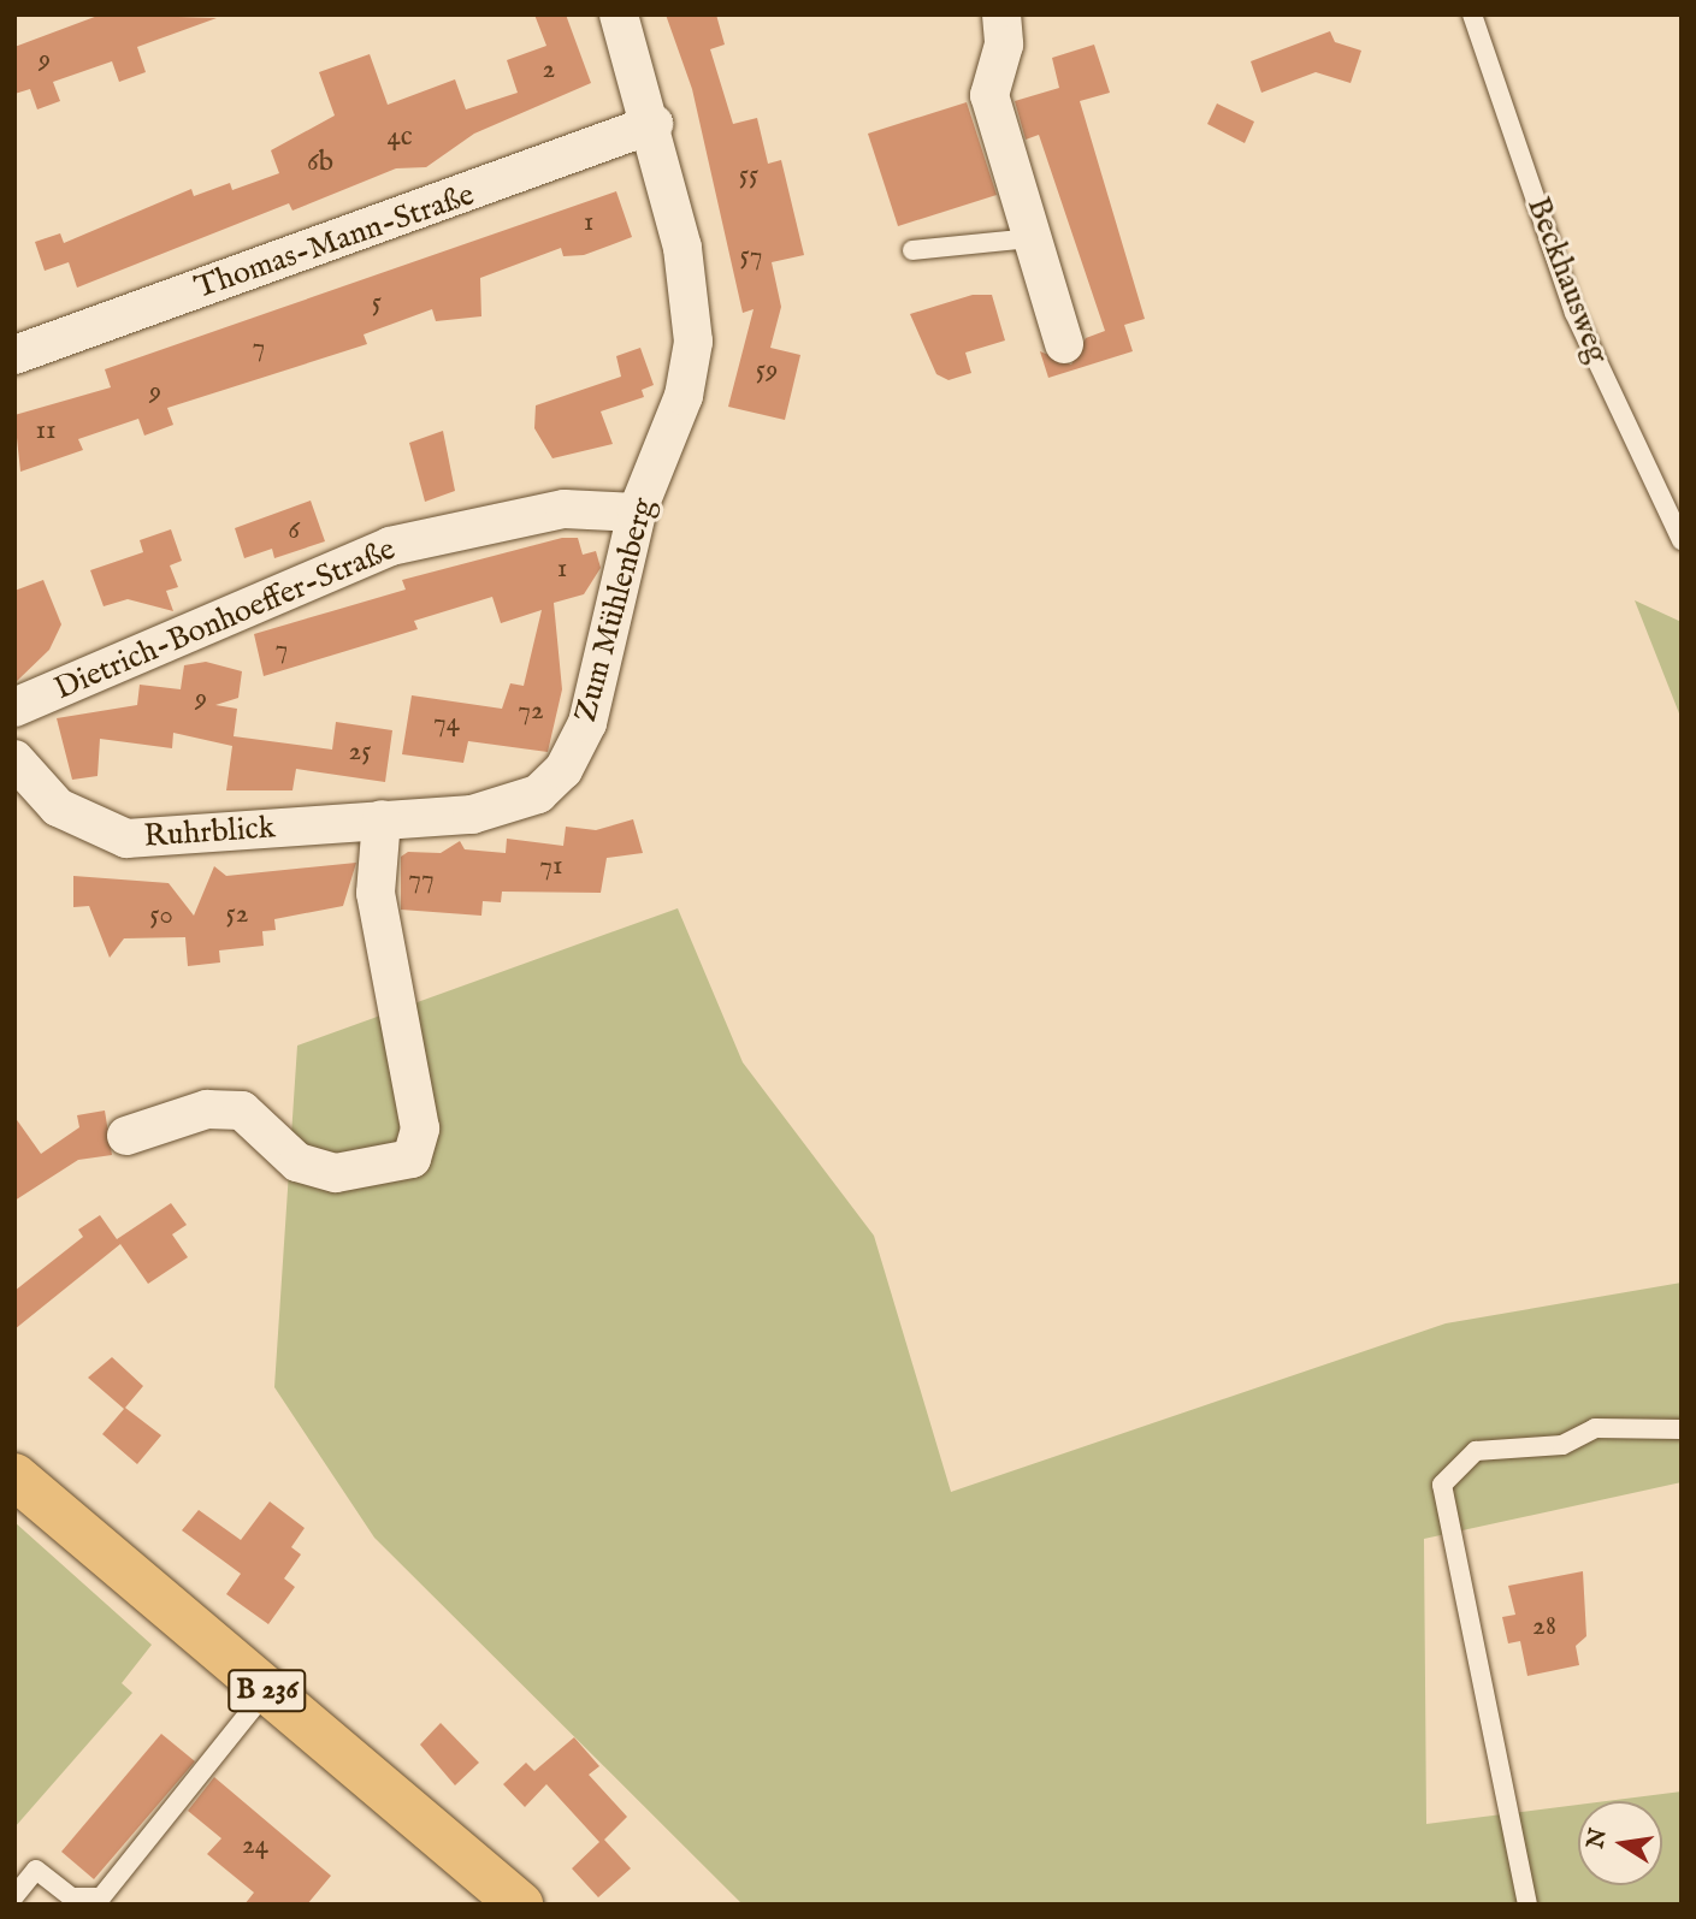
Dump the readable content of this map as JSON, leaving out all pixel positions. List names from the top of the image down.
{
  "streets": {
    "main road": ["B 236"],
    "street": [
      "Thomas-Mann-Straße",
      "Zum Mühlenberg",
      "Dietrich-Bonhoeffer-Straße",
      "Ruhrblick"
    ],
    "lane": ["Beckhausweg"]
  },
  "crossings": [
    ["Thomas-Mann-Straße", "Zum Mühlenberg"],
    ["Zum Mühlenberg", "Dietrich-Bonhoeffer-Straße"],
    ["Zum Mühlenberg", "Ruhrblick"]
  ],
  "house_numbers": [
    "9",
    "2",
    "4c",
    "6b",
    "55",
    "1",
    "57",
    "5",
    "7",
    "59",
    "9",
    "11",
    "6",
    "1",
    "7",
    "9",
    "72",
    "74",
    "25",
    "71",
    "77",
    "52",
    "50",
    "28",
    "24"
  ],
  "north": "left"
}
